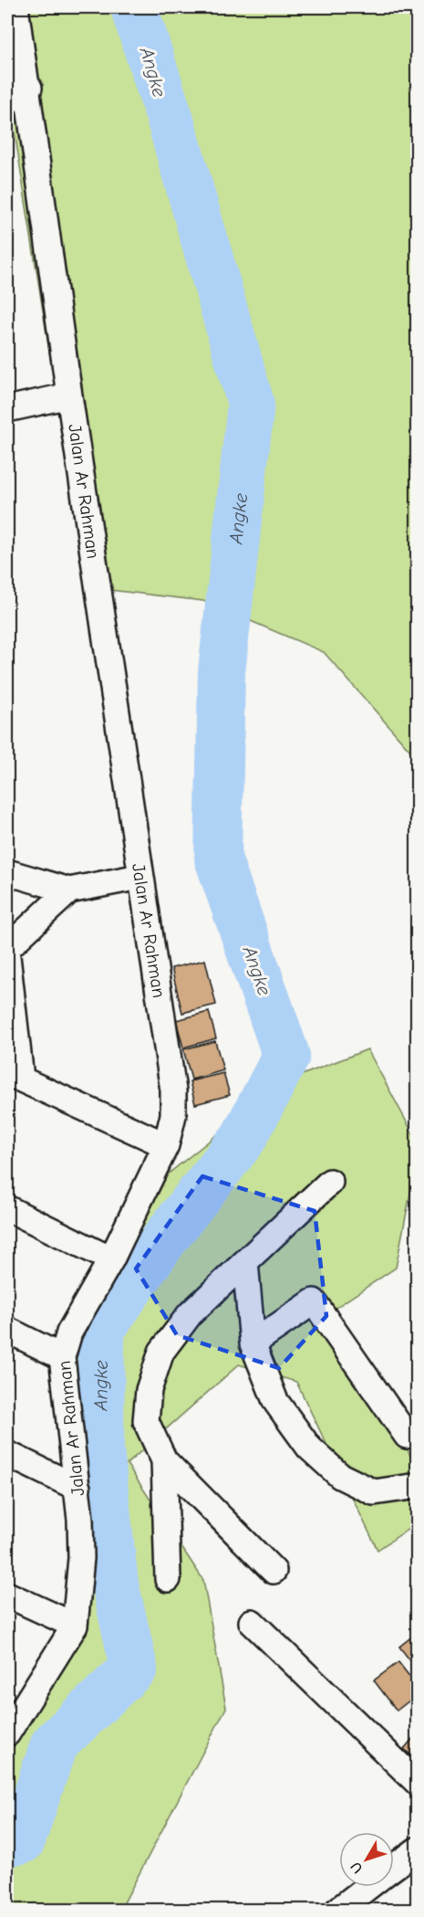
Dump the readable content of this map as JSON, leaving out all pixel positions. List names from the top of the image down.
{
  "streets": {
    "street": ["Jalan Ar Rahman"]
  },
  "water": ["Angke"],
  "north": "bottom left"
}
